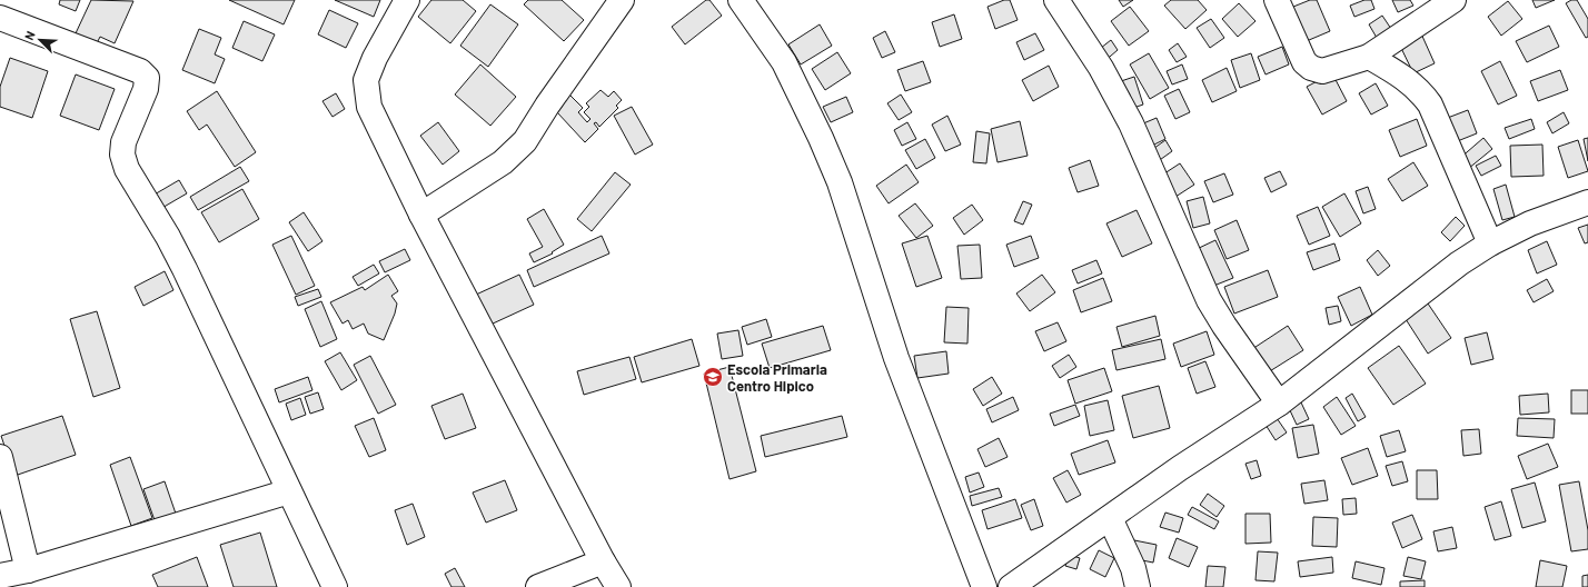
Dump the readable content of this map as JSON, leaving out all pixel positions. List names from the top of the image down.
{
  "places": {
    "school or university": ["Escola Primaria Centro Hipico"]
  },
  "north": "top left"
}
